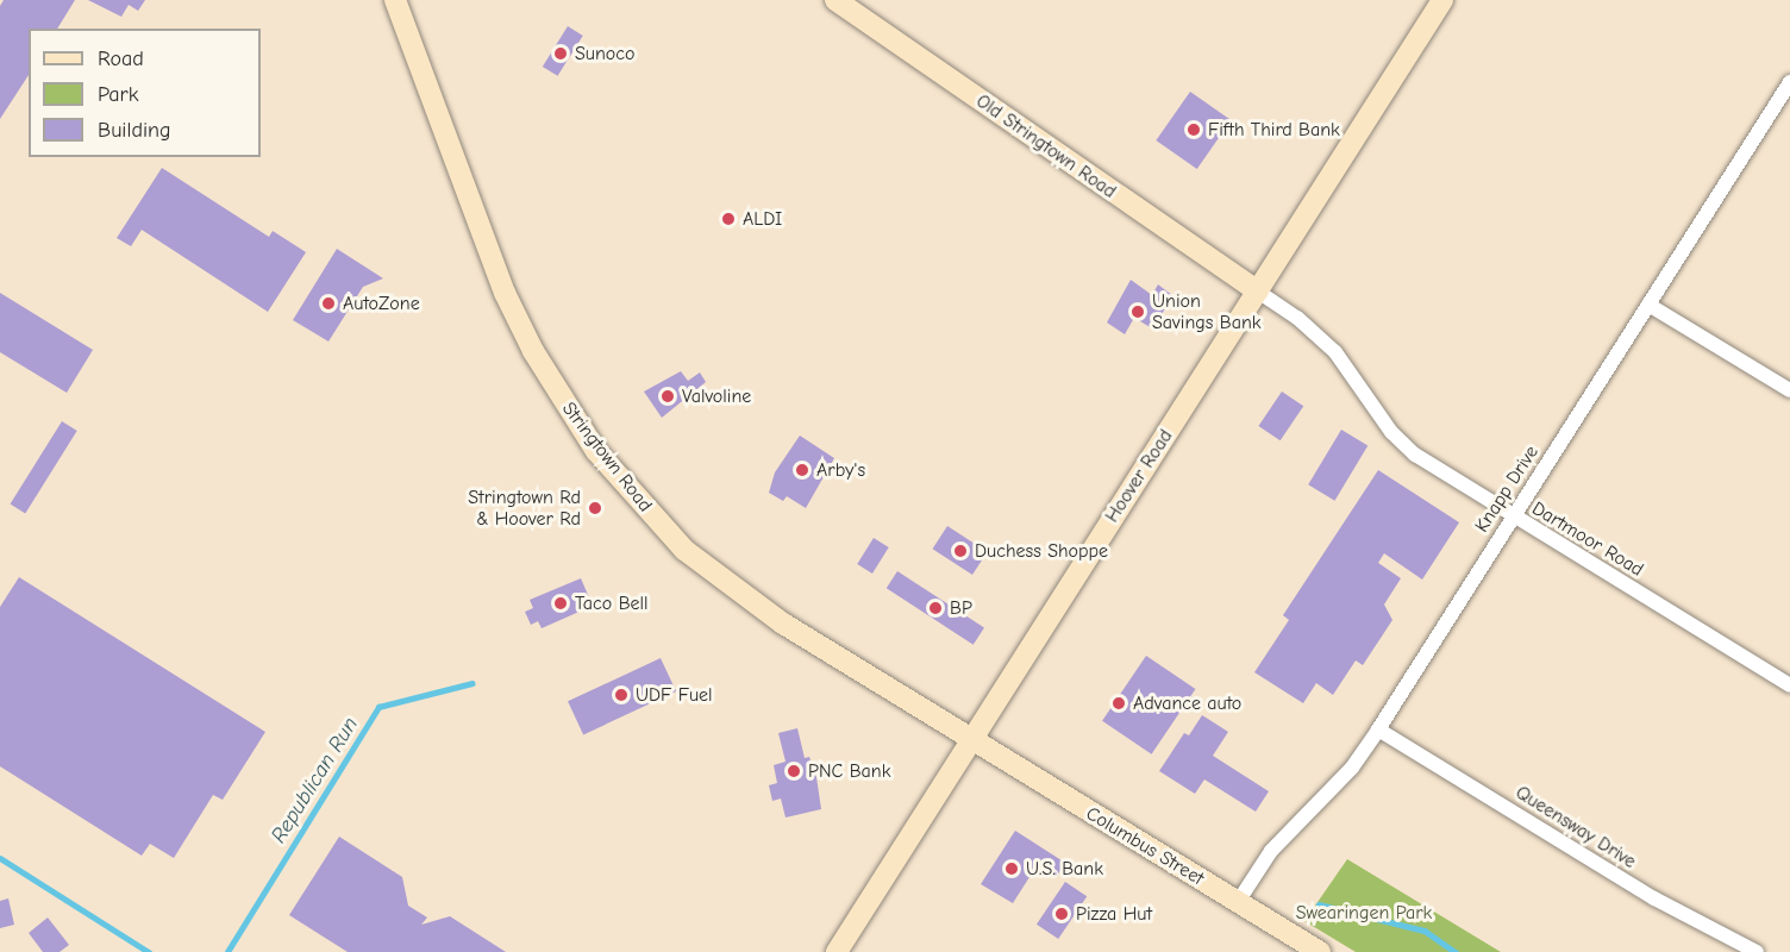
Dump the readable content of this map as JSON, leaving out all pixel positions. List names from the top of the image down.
{
  "streets": {
    "main road": [
      "Old Stringtown Road",
      "Stringtown Road",
      "Hoover Road",
      "Columbus Street"
    ],
    "street": ["Knapp Drive", "Dartmoor Road", "Queensway Drive"]
  },
  "crossings": [
    ["Old Stringtown Road", "Hoover Road"],
    ["Old Stringtown Road", "Dartmoor Road"],
    ["Stringtown Road", "Hoover Road"],
    ["Stringtown Road", "Columbus Street"],
    ["Hoover Road", "Dartmoor Road"],
    ["Hoover Road", "Columbus Street"],
    ["Knapp Drive", "Dartmoor Road"],
    ["Knapp Drive", "Queensway Drive"],
    ["Knapp Drive", "Columbus Street"]
  ],
  "water": ["Republican Run"],
  "parks": ["Swearingen Park"],
  "places": [
    "Sunoco",
    "Fifth Third Bank",
    "ALDI",
    "AutoZone",
    "Union Savings Bank",
    "Valvoline",
    "Arby's",
    "Stringtown Rd & Hoover Rd",
    "Duchess Shoppe",
    "Taco Bell",
    "BP",
    "UDF Fuel",
    "Advance auto",
    "PNC Bank",
    "U.S. Bank",
    "Pizza Hut"
  ],
  "legend": ["Road", "Park", "Building"]
}
